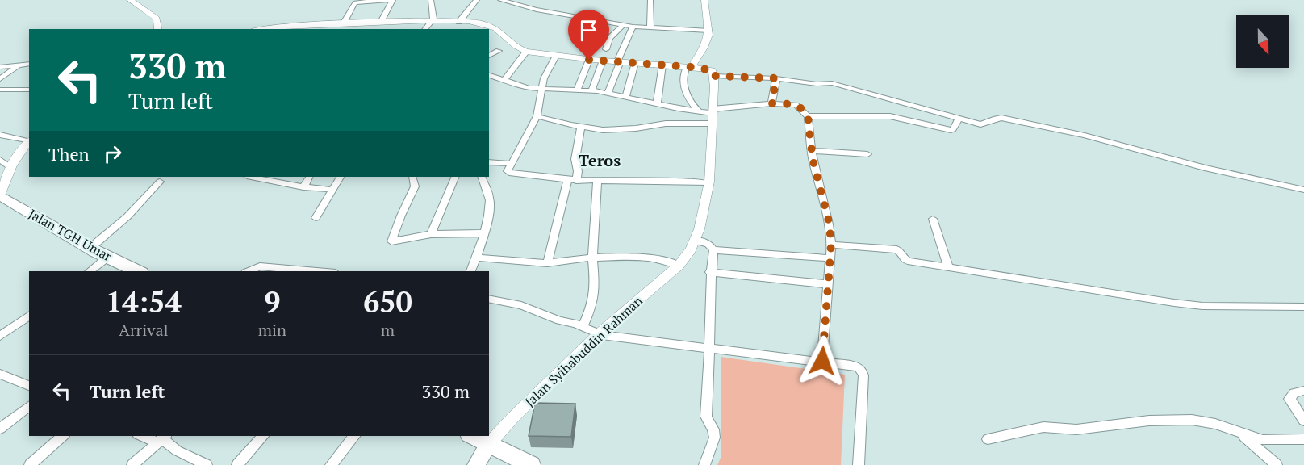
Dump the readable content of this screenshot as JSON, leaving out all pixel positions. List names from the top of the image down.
{
  "streets": {
    "main road": ["Jalan TGH Umar"],
    "street": ["Jalan Syihabuddin Rahman"]
  },
  "districts": ["Teros"],
  "north": "bottom",
  "page": {
    "turn": ["330 m", "Turn left"],
    "then": "Then",
    "eta": [
      "14:54",
      "Arrival",
      "9",
      "min",
      "650",
      "m"
    ],
    "list": [
      {
        "name": "Turn left",
        "value": "330 m"
      }
    ]
  }
}
